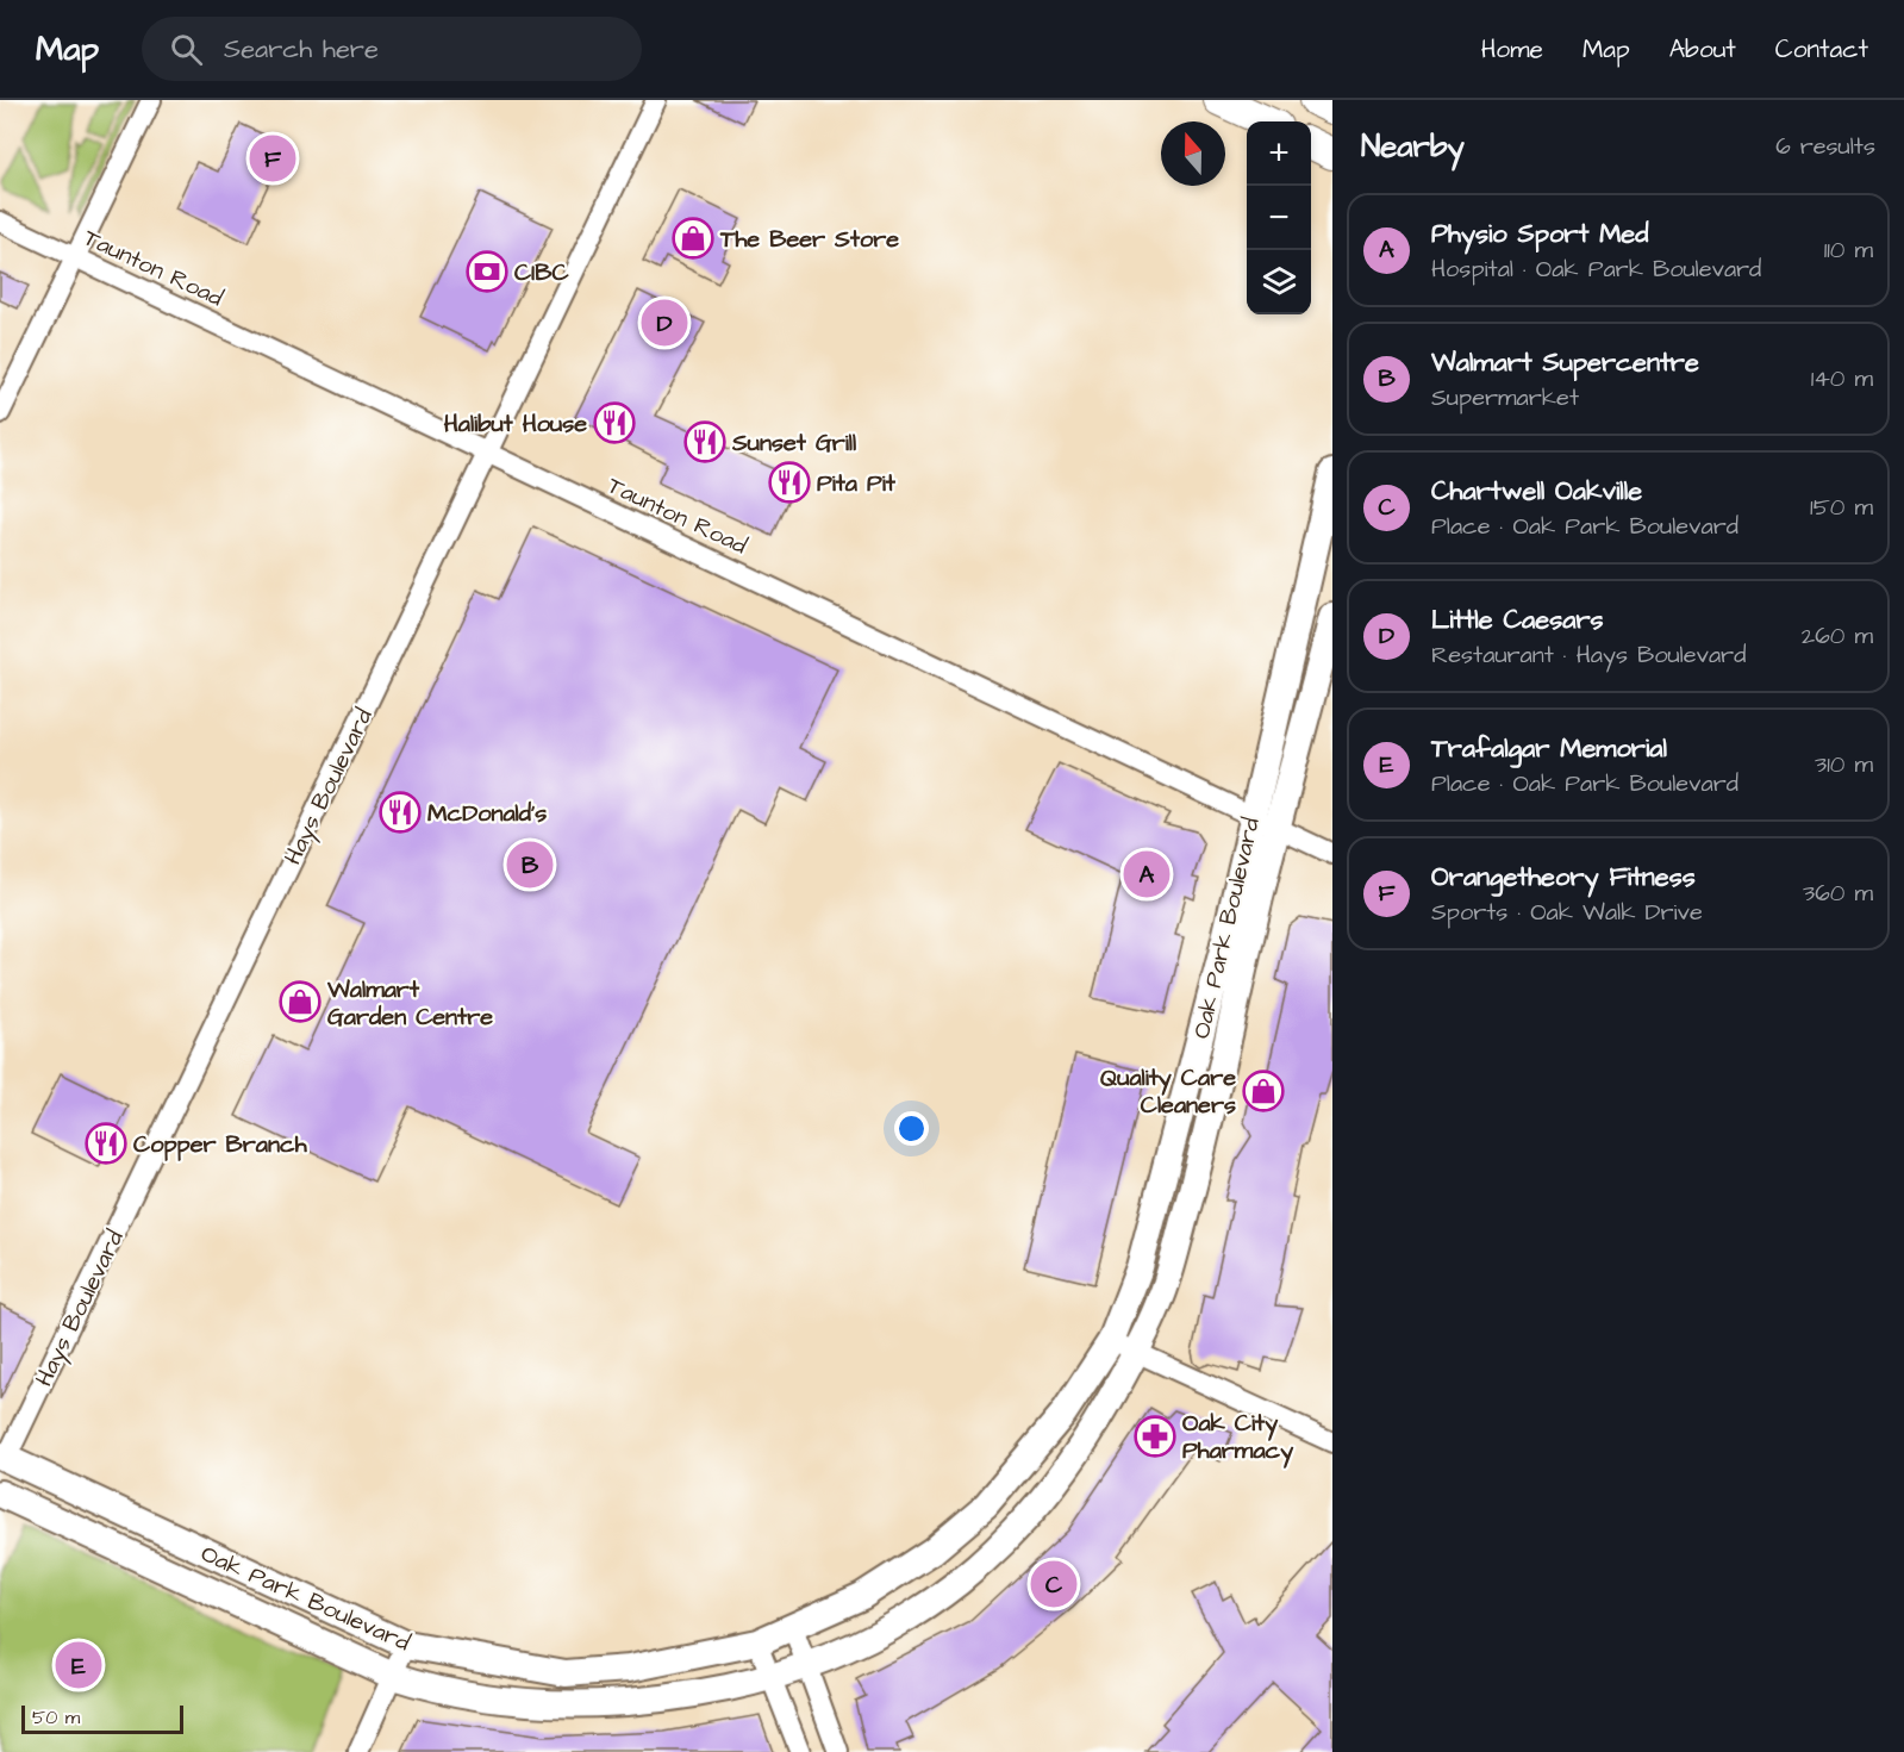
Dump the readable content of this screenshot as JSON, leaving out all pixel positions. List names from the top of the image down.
{
  "streets": {
    "street": ["Taunton Road", "Hays Boulevard", "Oak Park Boulevard"]
  },
  "crossings": [
    ["Taunton Road", "Hays Boulevard"],
    ["Taunton Road", "Oak Park Boulevard"],
    ["Hays Boulevard", "Oak Park Boulevard"]
  ],
  "places": {
    "shop": ["The Beer Store", "Walmart Garden Centre", "Quality Care Cleaners"],
    "bank": ["CIBC"],
    "restaurant": [
      "Halibut House",
      "Sunset Grill",
      "Pita Pit",
      "McDonald's",
      "Copper Branch"
    ],
    "pharmacy": ["Oak City Pharmacy"]
  },
  "scale_bar": "50 m",
  "north": "top",
  "page": {
    "header": "Map",
    "search": "Search here",
    "nav": [
      "Home",
      "Map",
      "About",
      "Contact"
    ],
    "heading": ["Nearby", "6 results"],
    "map_buttons": ["+", "−"],
    "pins": [
      "F",
      "D",
      "B",
      "A",
      "C",
      "E"
    ],
    "list": [
      {
        "mark": "A",
        "name": "Physio Sport Med",
        "note": "Hospital · Oak Park Boulevard",
        "value": "110 m"
      },
      {
        "mark": "B",
        "name": "Walmart Supercentre",
        "note": "Supermarket",
        "value": "140 m"
      },
      {
        "mark": "C",
        "name": "Chartwell Oakville",
        "note": "Place · Oak Park Boulevard",
        "value": "150 m"
      },
      {
        "mark": "D",
        "name": "Little Caesars",
        "note": "Restaurant · Hays Boulevard",
        "value": "260 m"
      },
      {
        "mark": "E",
        "name": "Trafalgar Memorial",
        "note": "Place · Oak Park Boulevard",
        "value": "310 m"
      },
      {
        "mark": "F",
        "name": "Orangetheory Fitness",
        "note": "Sports · Oak Walk Drive",
        "value": "360 m"
      }
    ],
    "scale": "50 m"
  }
}
